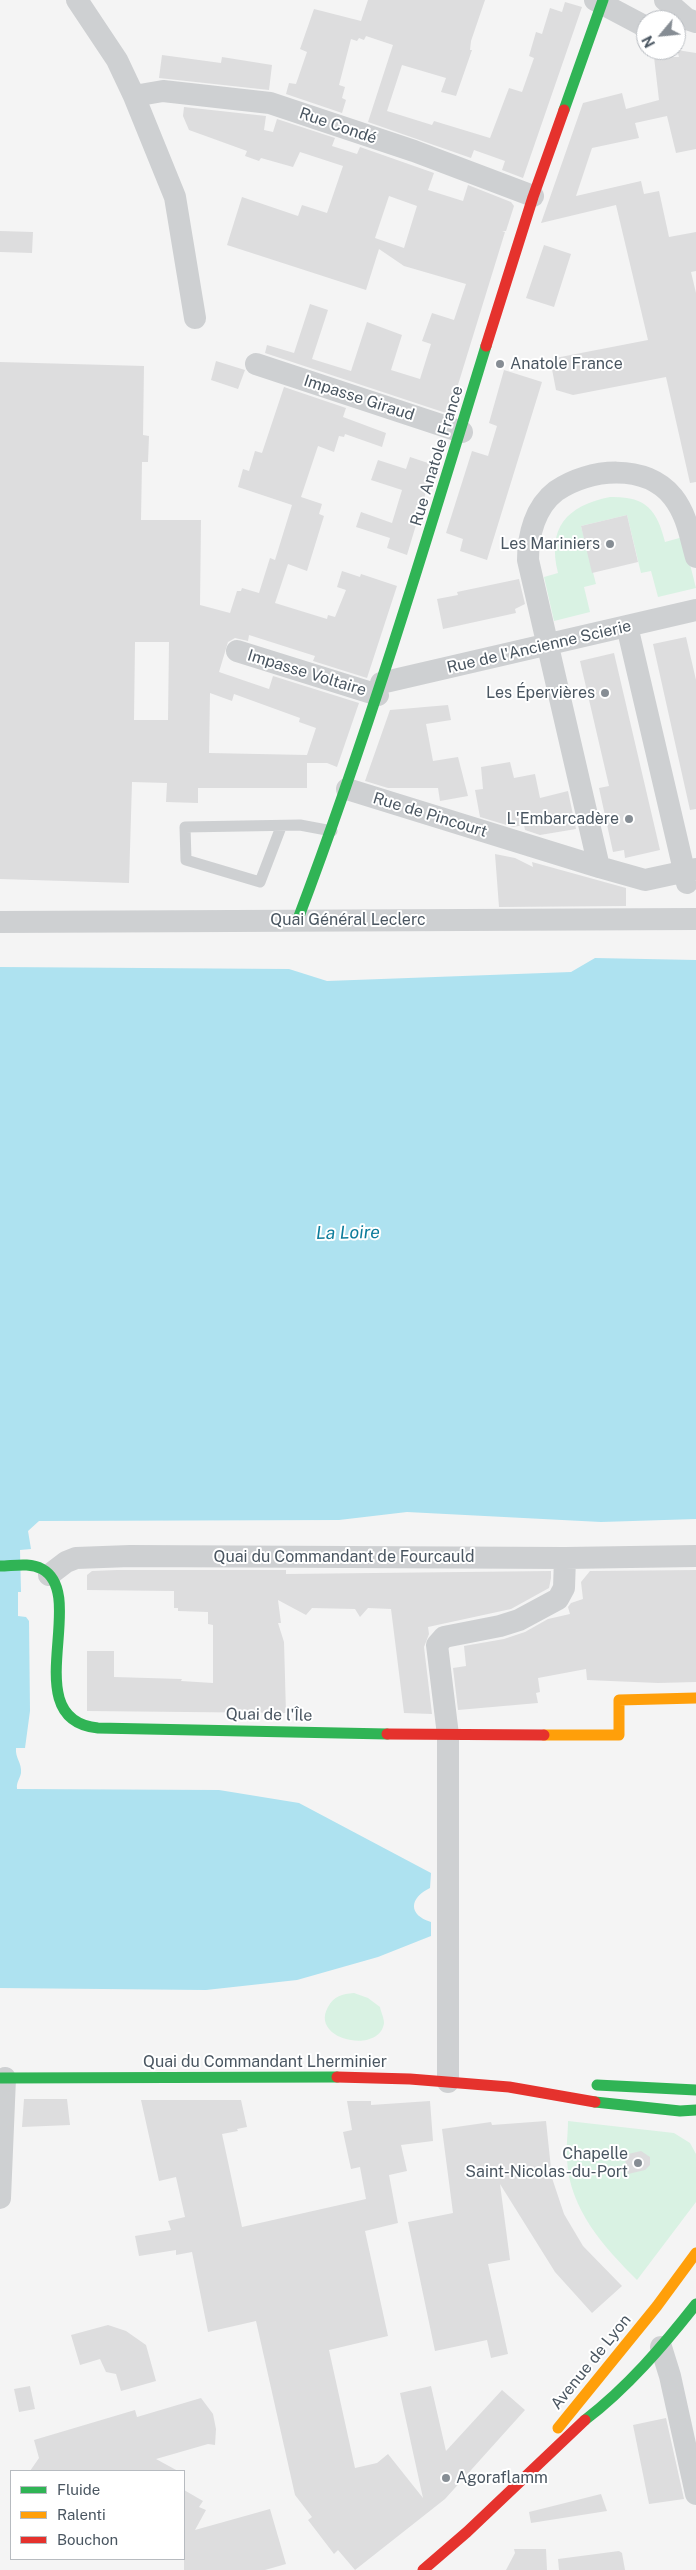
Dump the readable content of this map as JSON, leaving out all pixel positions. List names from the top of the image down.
{
  "streets": {
    "street": [
      "Rue Condé",
      "Impasse Giraud",
      "Rue Anatole France",
      "Rue de l'Ancienne Scierie",
      "Impasse Voltaire",
      "Rue de Pincourt",
      "Quai Général Leclerc",
      "Quai du Commandant de Fourcauld",
      "Quai de l'Île",
      "Quai du Commandant Lherminier",
      "Avenue de Lyon"
    ]
  },
  "crossings": [
    ["Rue Condé", "Rue Anatole France"],
    ["Impasse Giraud", "Rue Anatole France"],
    ["Rue Anatole France", "Rue de l'Ancienne Scierie"],
    ["Rue Anatole France", "Impasse Voltaire"],
    ["Rue Anatole France", "Rue de Pincourt"],
    ["Rue Anatole France", "Quai Général Leclerc"],
    ["Rue de l'Ancienne Scierie", "Impasse Voltaire"],
    ["Quai du Commandant de Fourcauld", "Quai de l'Île"]
  ],
  "water": ["La Loire"],
  "places": [
    "Anatole France",
    "Les Mariniers",
    "Les Épervières",
    "L'Embarcadère",
    "Chapelle Saint-Nicolas-du-Port",
    "Agoraflamm"
  ],
  "legend": ["Fluide", "Ralenti", "Bouchon"],
  "north": "bottom left"
}
